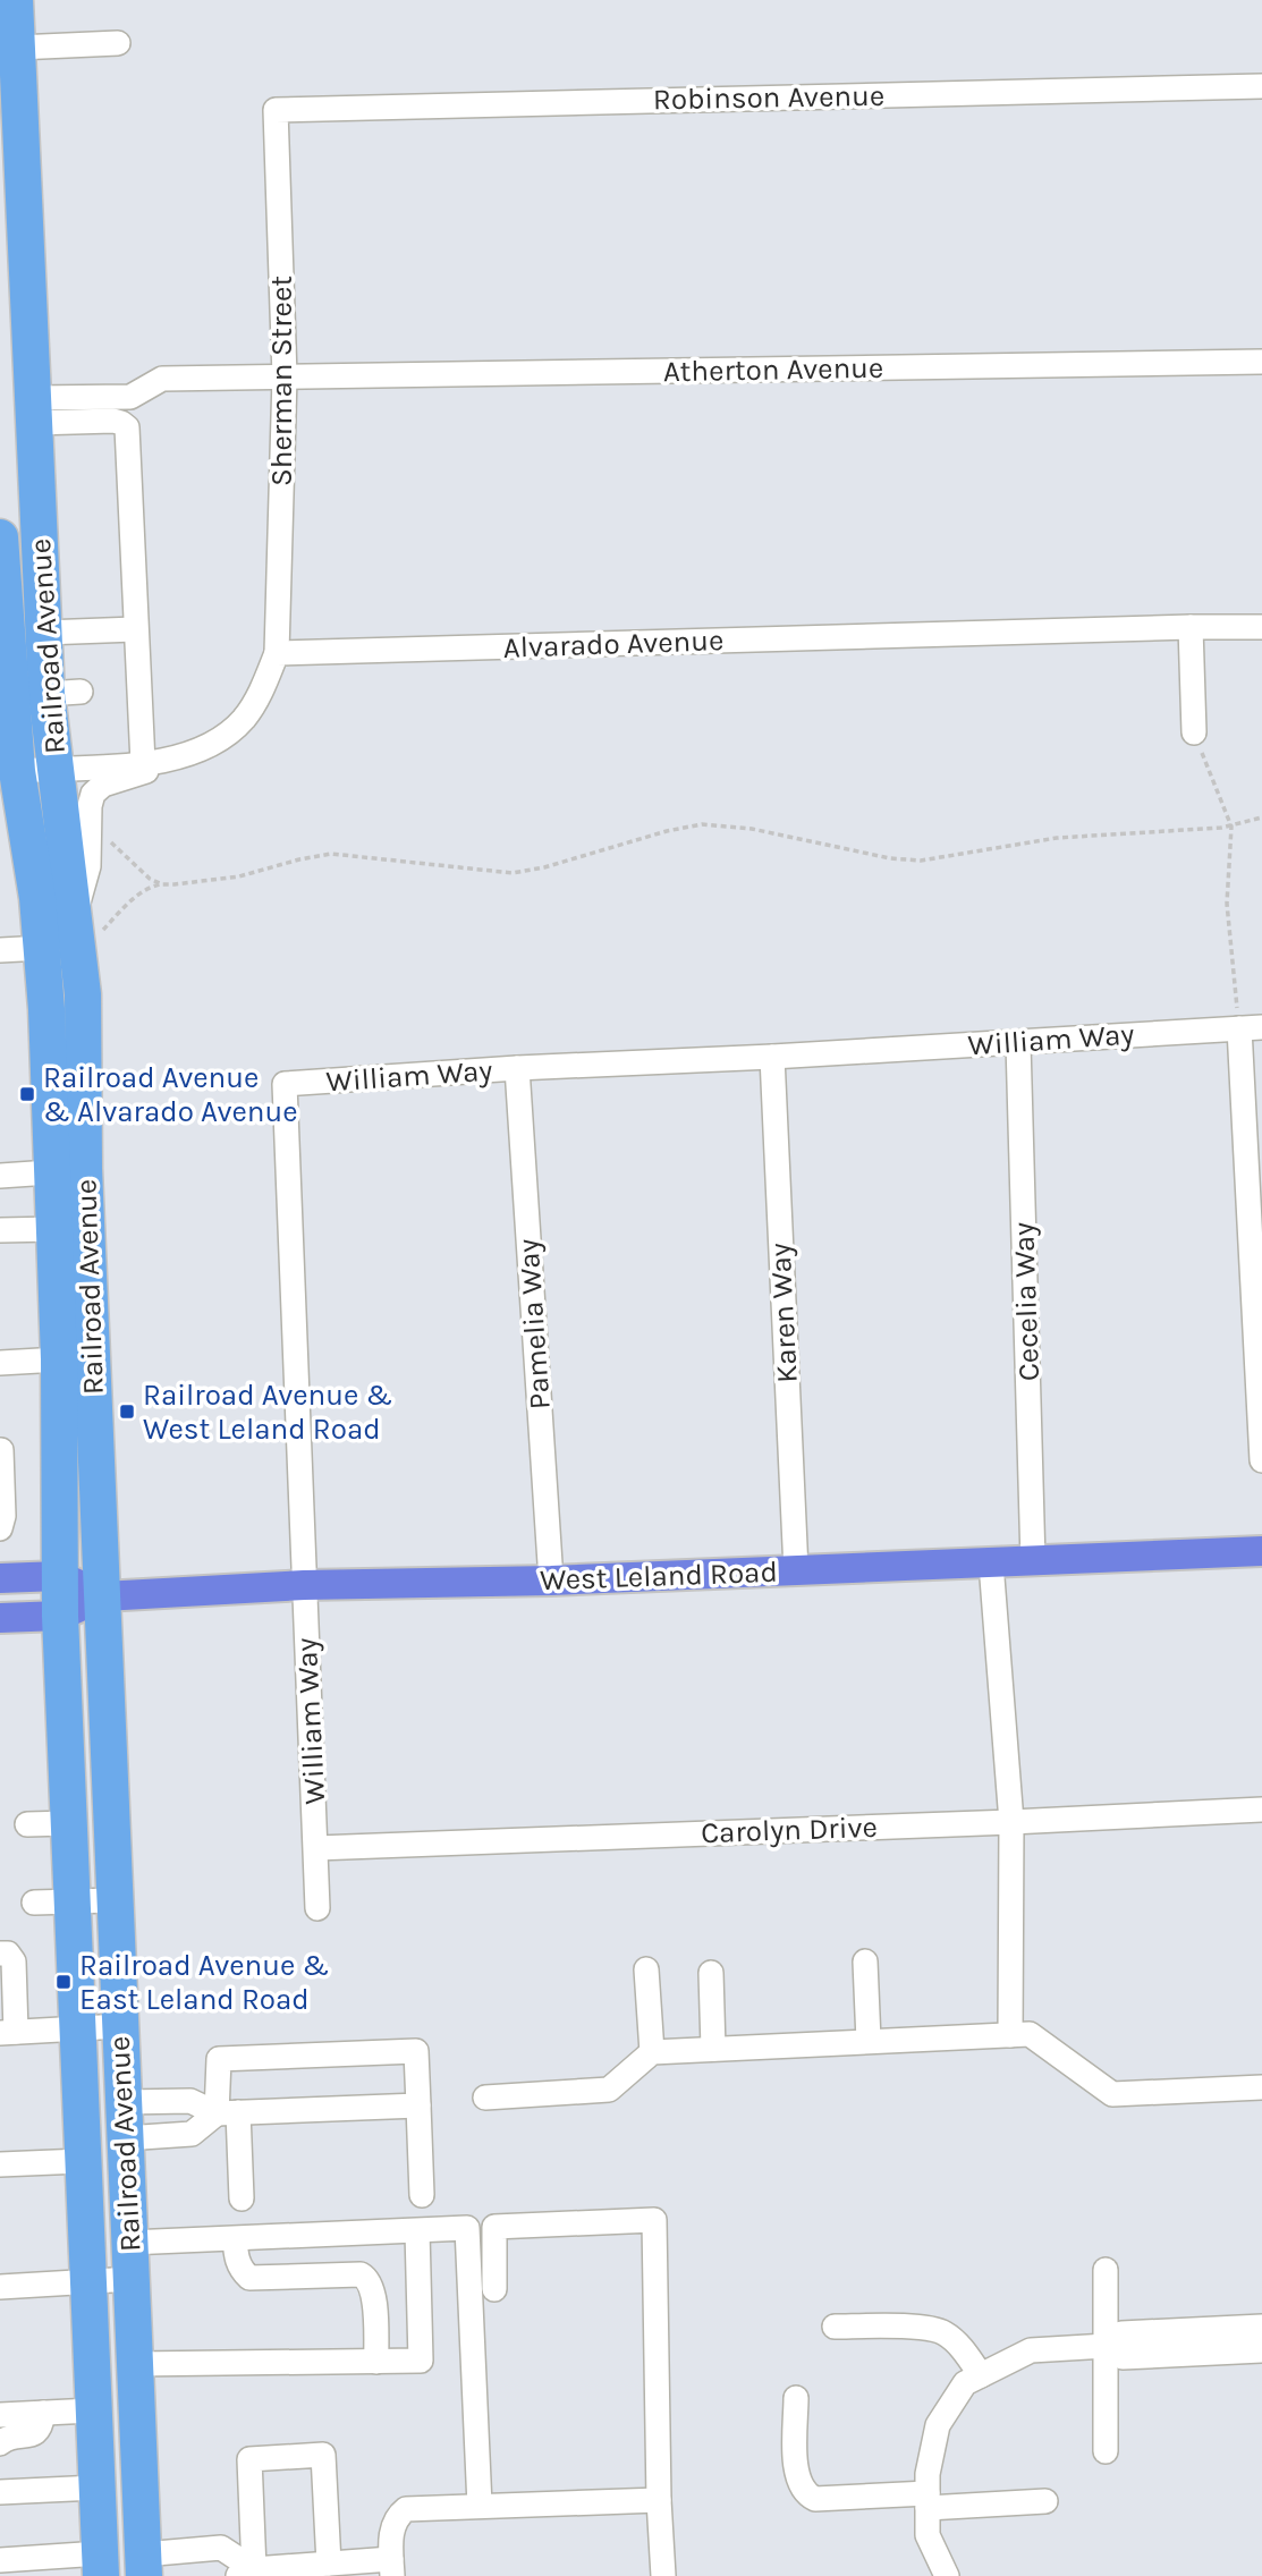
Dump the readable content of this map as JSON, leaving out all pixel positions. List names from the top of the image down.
{
  "streets": {
    "highway": ["Railroad Avenue"],
    "main road": ["West Leland Road"],
    "street": [
      "Robinson Avenue",
      "Atherton Avenue",
      "Sherman Street",
      "Alvarado Avenue",
      "William Way",
      "Cecelia Way",
      "Karen Way",
      "Pamelia Way",
      "Carolyn Drive"
    ]
  },
  "crossings": [
    ["Robinson Avenue", "Sherman Street"],
    ["Atherton Avenue", "Sherman Street"],
    ["Atherton Avenue", "Railroad Avenue"],
    ["Sherman Street", "Alvarado Avenue"],
    ["Railroad Avenue", "West Leland Road"],
    ["William Way", "Cecelia Way"],
    ["William Way", "Karen Way"],
    ["William Way", "Pamelia Way"],
    ["William Way", "West Leland Road"],
    ["William Way", "Carolyn Drive"],
    ["Cecelia Way", "West Leland Road"],
    ["Karen Way", "West Leland Road"],
    ["Pamelia Way", "West Leland Road"]
  ],
  "places": {
    "transit": ["Railroad Avenue & Alvarado Avenue", "Railroad Avenue & West Leland Road", "Railroad Avenue & East Leland Road"]
  }
}
